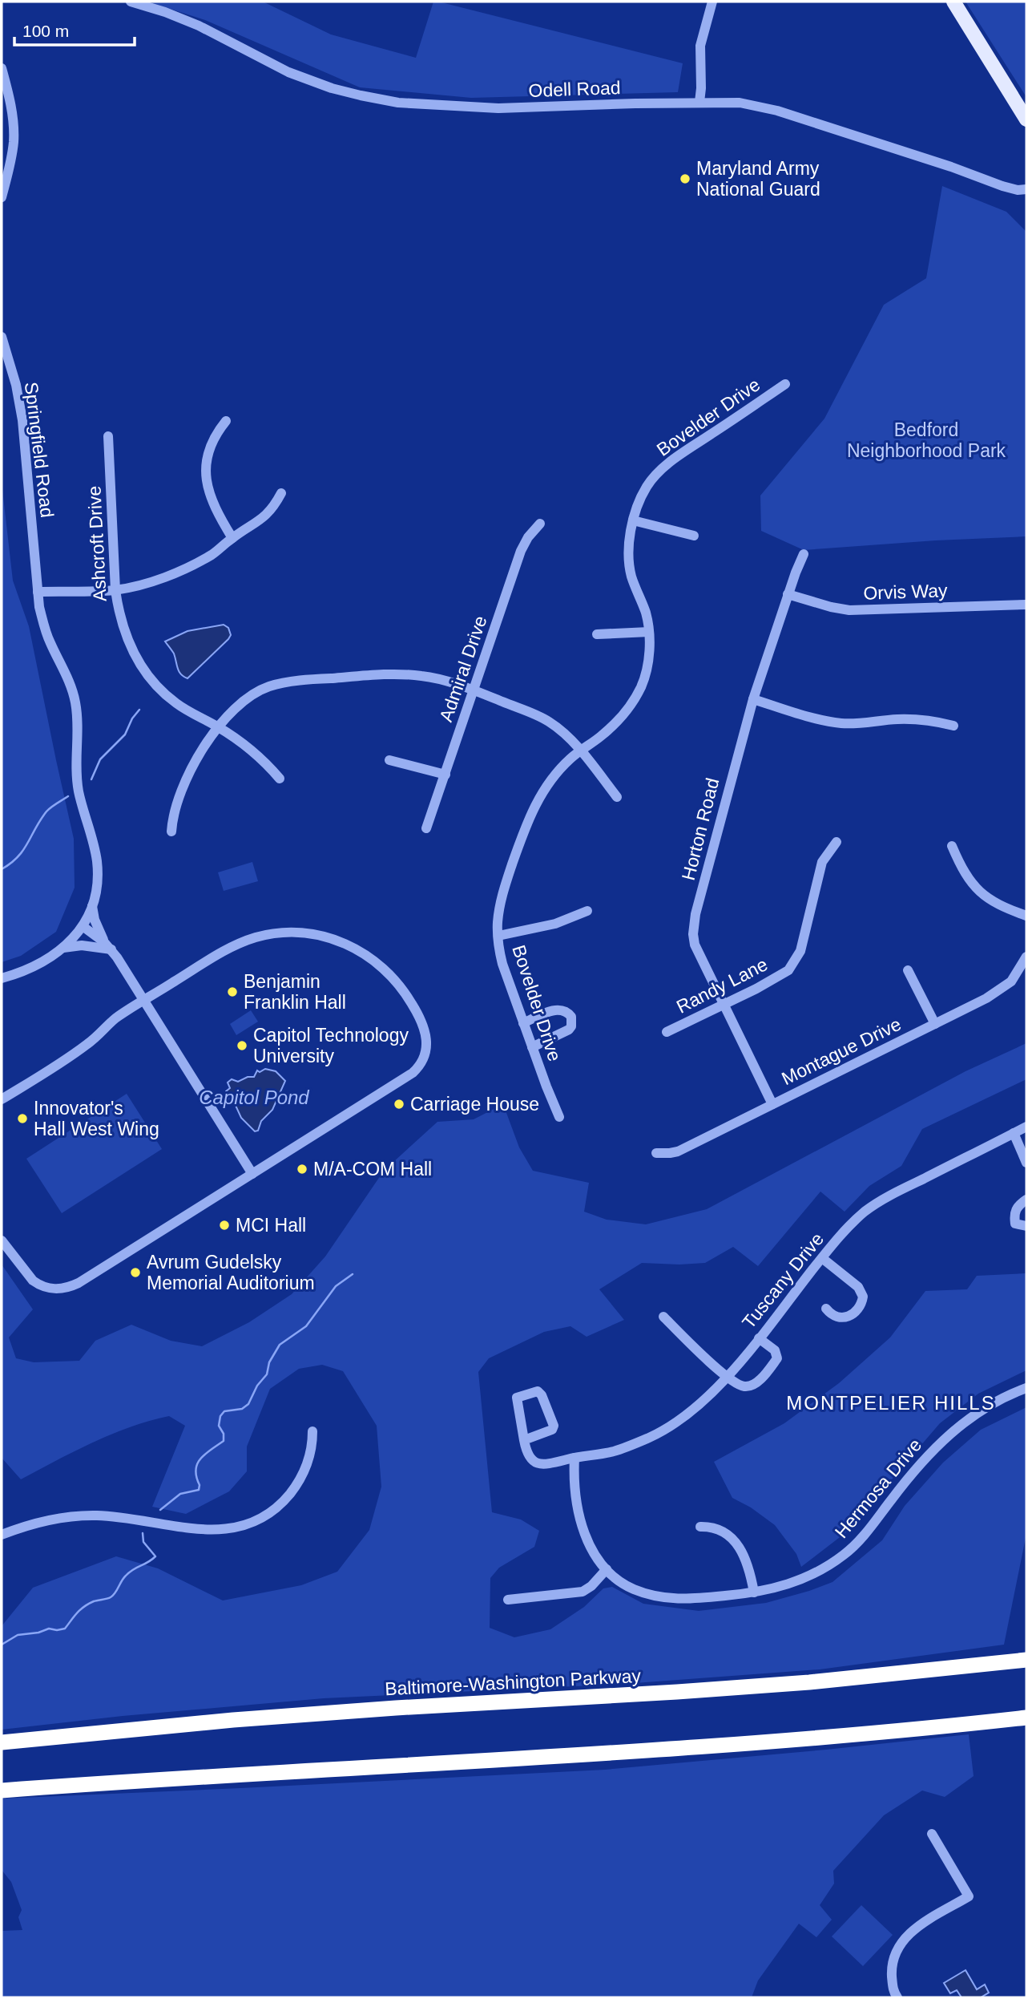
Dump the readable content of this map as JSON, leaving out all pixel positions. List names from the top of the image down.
{
  "streets": {
    "highway": ["Baltimore-Washington Parkway"],
    "street": [
      "Odell Road",
      "Bovelder Drive",
      "Springfield Road",
      "Ashcroft Drive",
      "Orvis Way",
      "Admiral Drive",
      "Horton Road",
      "Randy Lane",
      "Montague Drive",
      "Tuscany Drive",
      "Hermosa Drive"
    ]
  },
  "crossings": [
    ["Orvis Way", "Horton Road"],
    ["Horton Road", "Randy Lane"],
    ["Horton Road", "Montague Drive"],
    ["Tuscany Drive", "Hermosa Drive"]
  ],
  "districts": ["MONTPELIER HILLS"],
  "water": ["Capitol Pond"],
  "parks": ["Bedford Neighborhood Park"],
  "places": [
    "Maryland Army National Guard",
    "Benjamin Franklin Hall",
    "Capitol Technology University",
    "Carriage House",
    "Innovator's Hall West Wing",
    "M/A-COM Hall",
    "MCI Hall",
    "Avrum Gudelsky Memorial Auditorium"
  ],
  "scale_bar": "100 m"
}
